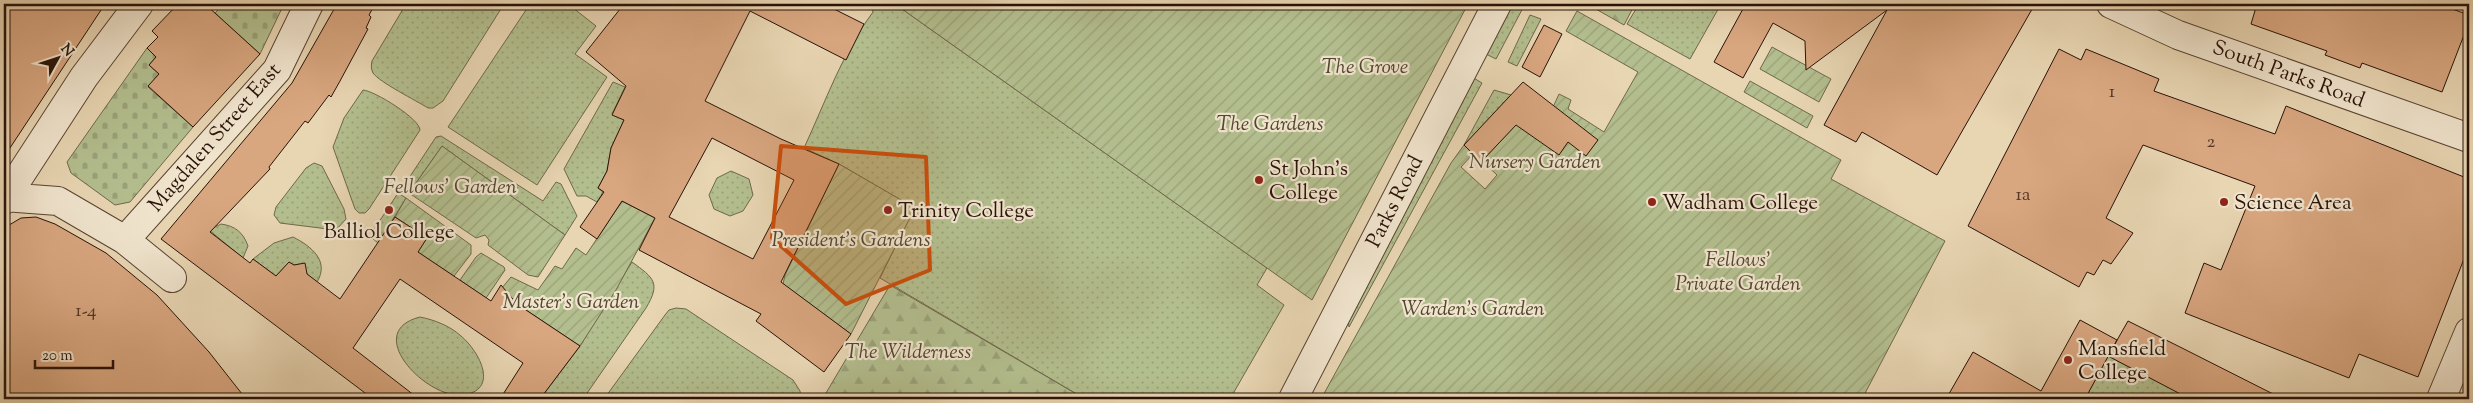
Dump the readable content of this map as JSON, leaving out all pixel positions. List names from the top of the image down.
{
  "streets": {
    "street": ["South Parks Road", "Magdalen Street East", "Parks Road"]
  },
  "parks": [
    "The Grove",
    "The Gardens",
    "Nursery Garden",
    "Fellows' Garden",
    "President's Gardens",
    "Fellows' Private Garden",
    "Master's Garden",
    "Warden's Garden",
    "The Wilderness"
  ],
  "places": [
    "St John's College",
    "Wadham College",
    "Science Area",
    "Balliol College",
    "Trinity College",
    "Mansfield College"
  ],
  "house_numbers": [
    "1",
    "2",
    "1a",
    "1-4"
  ],
  "scale_bar": "20 m",
  "north": "top right"
}
